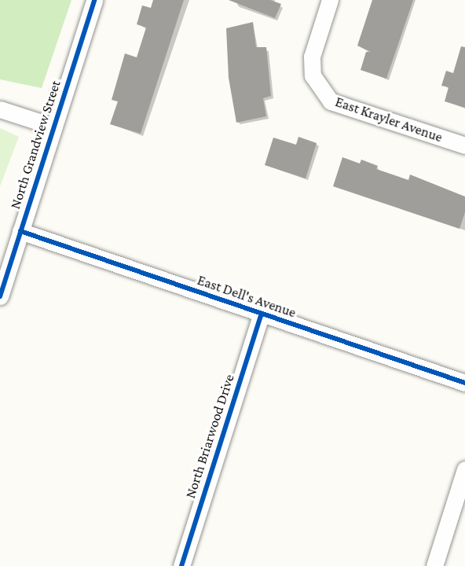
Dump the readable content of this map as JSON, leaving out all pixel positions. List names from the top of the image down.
{
  "streets": {
    "street": [
      "East Krayler Avenue",
      "North Grandview Street",
      "East Dell's Avenue",
      "North Briarwood Drive"
    ]
  },
  "crossings": [
    ["North Grandview Street", "East Dell's Avenue"],
    ["East Dell's Avenue", "North Briarwood Drive"]
  ]
}
